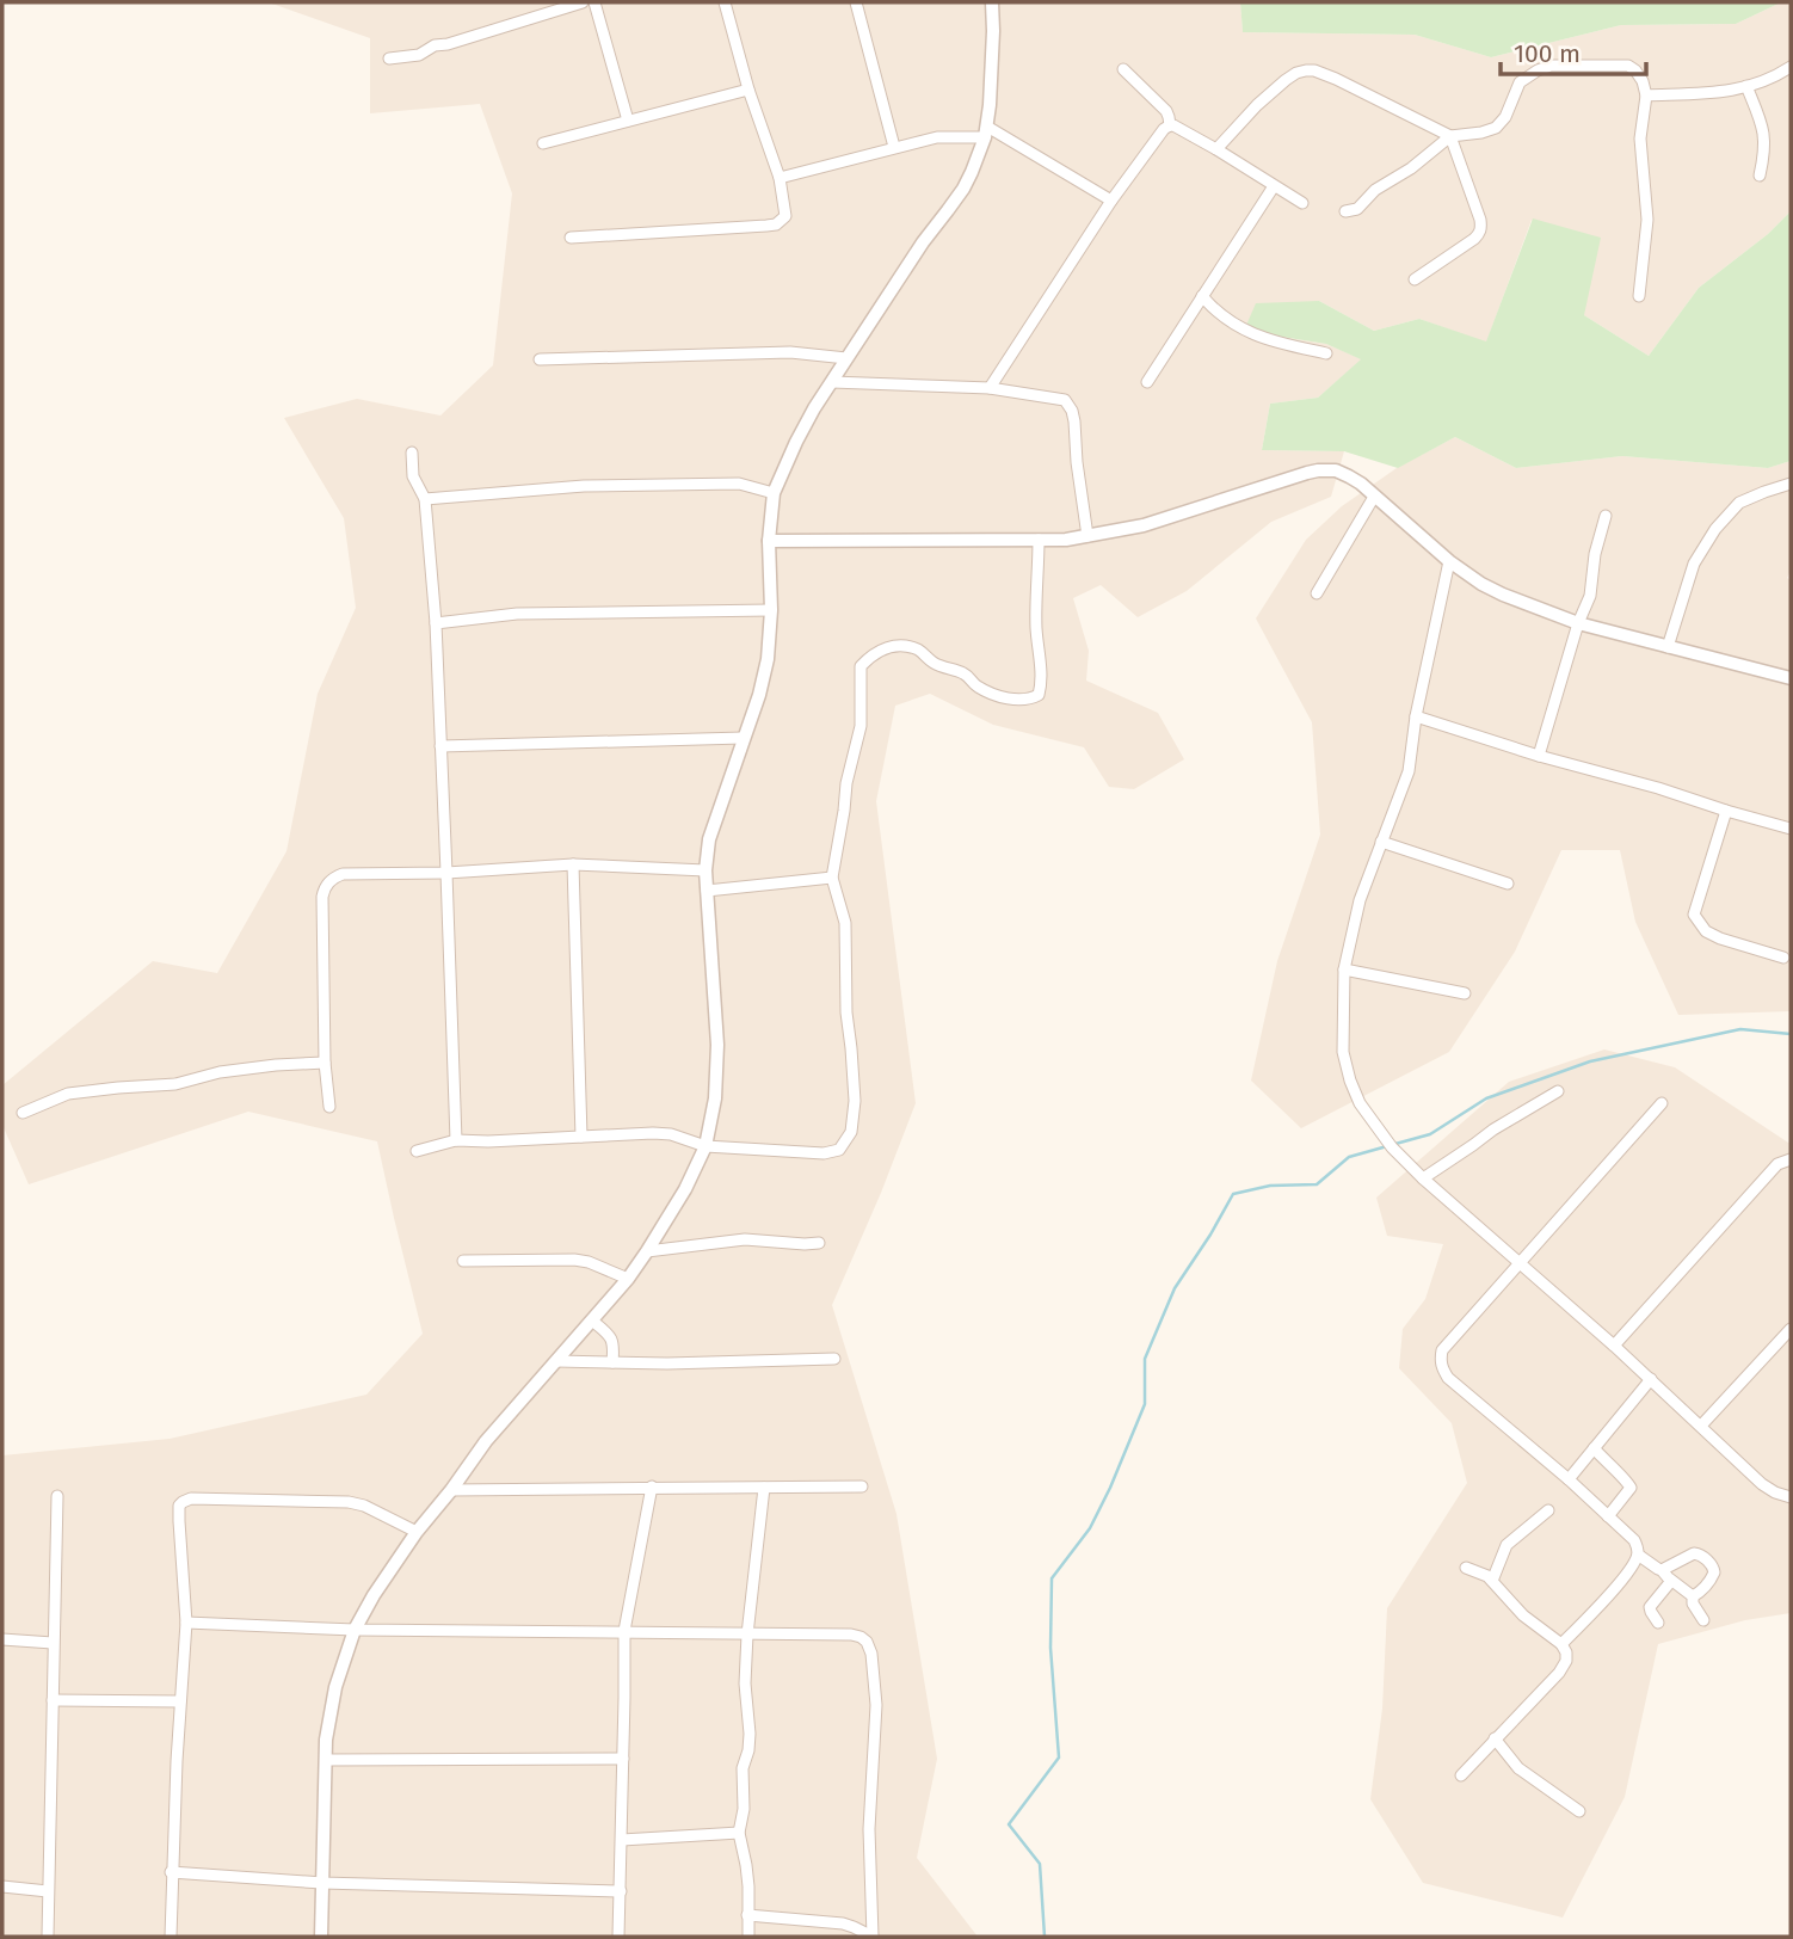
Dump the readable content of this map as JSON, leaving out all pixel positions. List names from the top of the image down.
{
  "scale_bar": "100 m"
}
